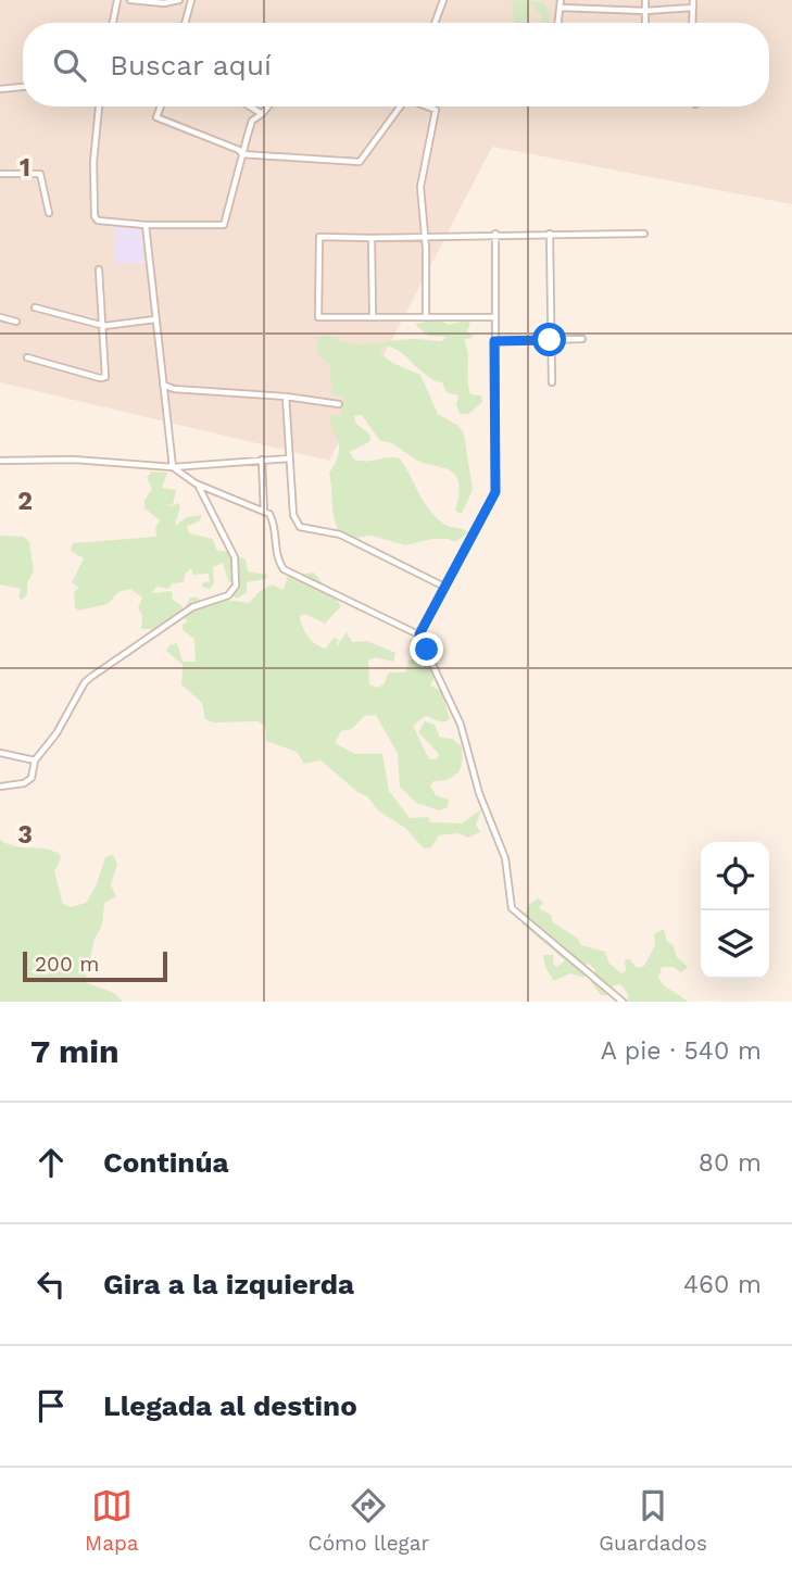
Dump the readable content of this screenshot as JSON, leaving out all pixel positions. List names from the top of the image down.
{
  "scale_bar": "200 m",
  "page": {
    "search": "Buscar aquí",
    "scale": "200 m",
    "heading": ["7 min", "A pie · 540 m"],
    "list": [
      ["Continúa", "80 m"],
      ["Gira a la izquierda", "460 m"],
      "Llegada al destino"
    ],
    "nav": ["Mapa", "Cómo llegar", "Guardados"]
  },
  "grid": {
    "rows": ["1", "2", "3"]
  }
}
